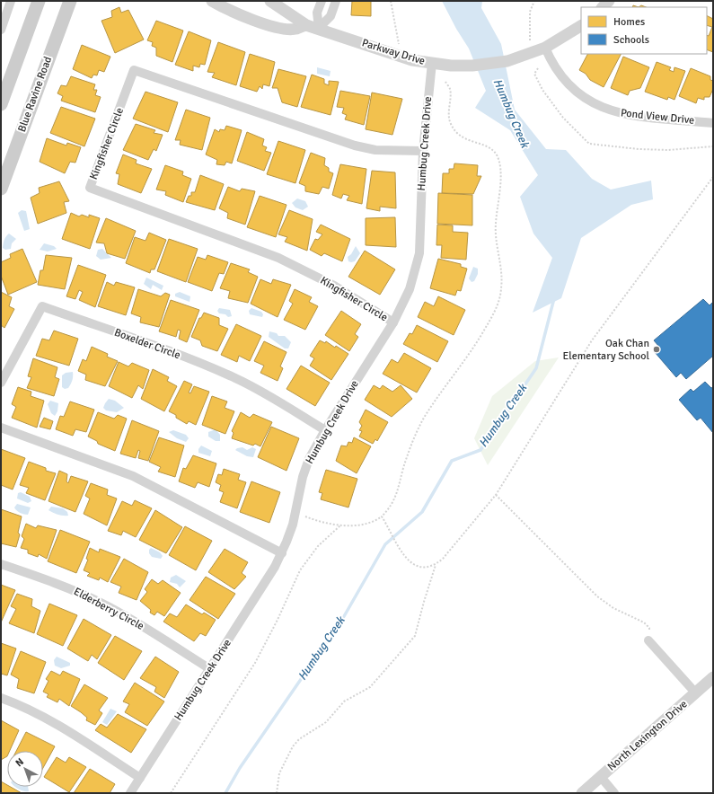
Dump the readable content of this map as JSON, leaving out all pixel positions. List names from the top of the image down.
{
  "streets": {
    "main road": ["Blue Ravine Road"],
    "street": [
      "Parkway Drive",
      "Pond View Drive",
      "Kingfisher Circle",
      "Humbug Creek Drive",
      "Boxelder Circle",
      "Elderberry Circle",
      "North Lexington Drive"
    ]
  },
  "crossings": [
    ["Parkway Drive", "Pond View Drive"],
    ["Parkway Drive", "Humbug Creek Drive"],
    ["Kingfisher Circle", "Humbug Creek Drive"],
    ["Humbug Creek Drive", "Boxelder Circle"],
    ["Humbug Creek Drive", "Elderberry Circle"]
  ],
  "water": ["Humbug Creek"],
  "places": ["Oak Chan Elementary School"],
  "legend": ["Homes", "Schools"],
  "north": "top left"
}
